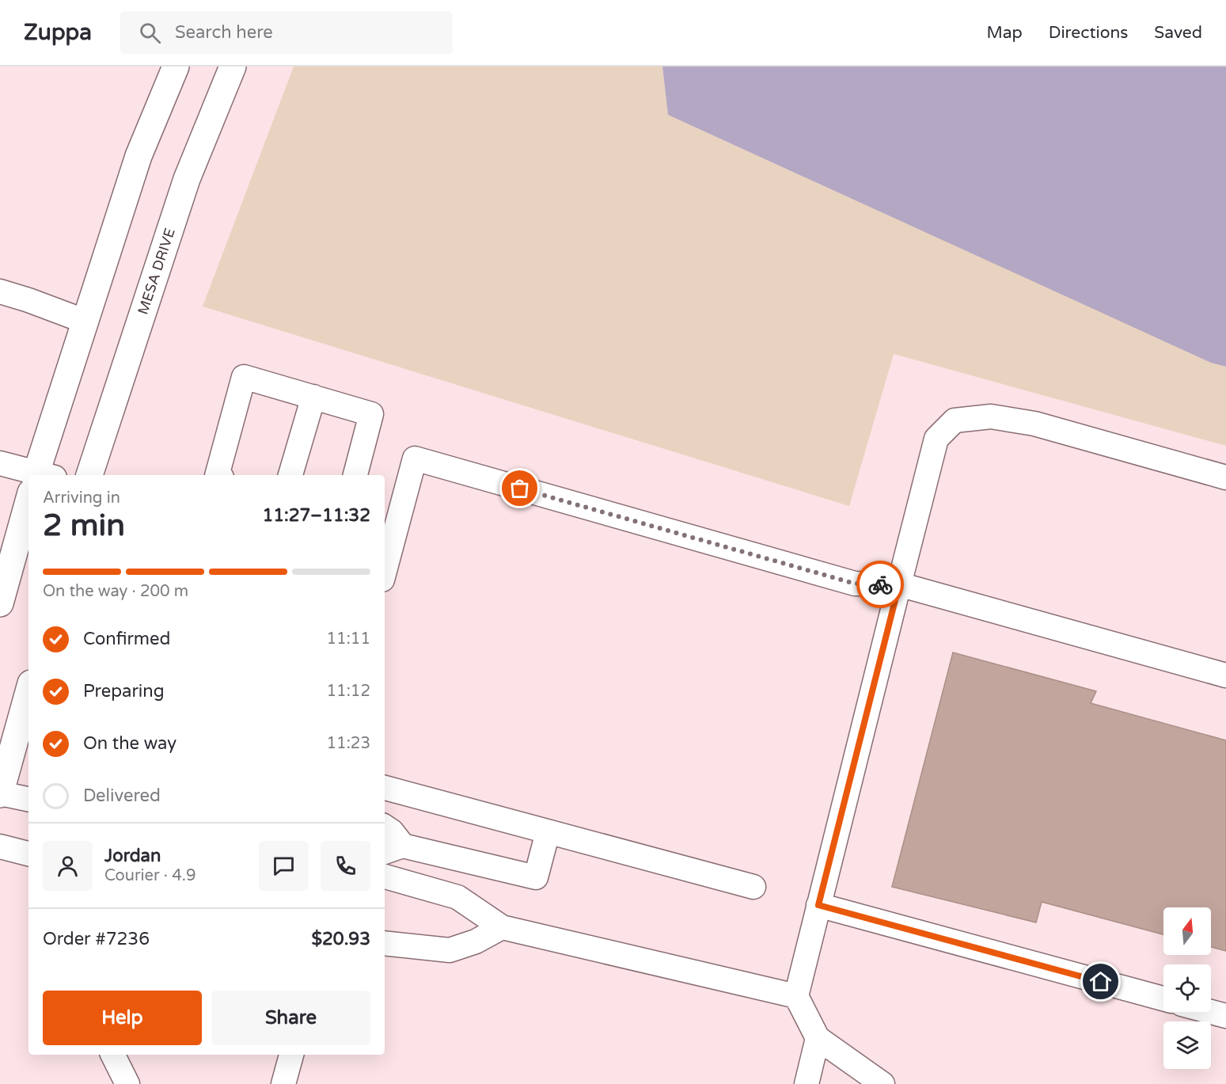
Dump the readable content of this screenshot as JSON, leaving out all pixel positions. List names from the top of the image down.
{
  "streets": {
    "main road": ["MESA DRIVE"]
  },
  "north": "top",
  "page": {
    "header": "Zuppa",
    "search": "Search here",
    "nav": ["Map", "Directions", "Saved"],
    "heading": ["2 min", "Arriving in", "11:27–11:32"],
    "panel": [
      "Jordan",
      "Courier · 4.9",
      "Order #7236",
      "$20.93"
    ],
    "bar": "On the way · 200 m",
    "list": [
      ["Confirmed", "11:11"],
      ["Preparing", "11:12"],
      ["On the way", "11:23"],
      "Delivered"
    ],
    "buttons": ["Help", "Share"]
  }
}
